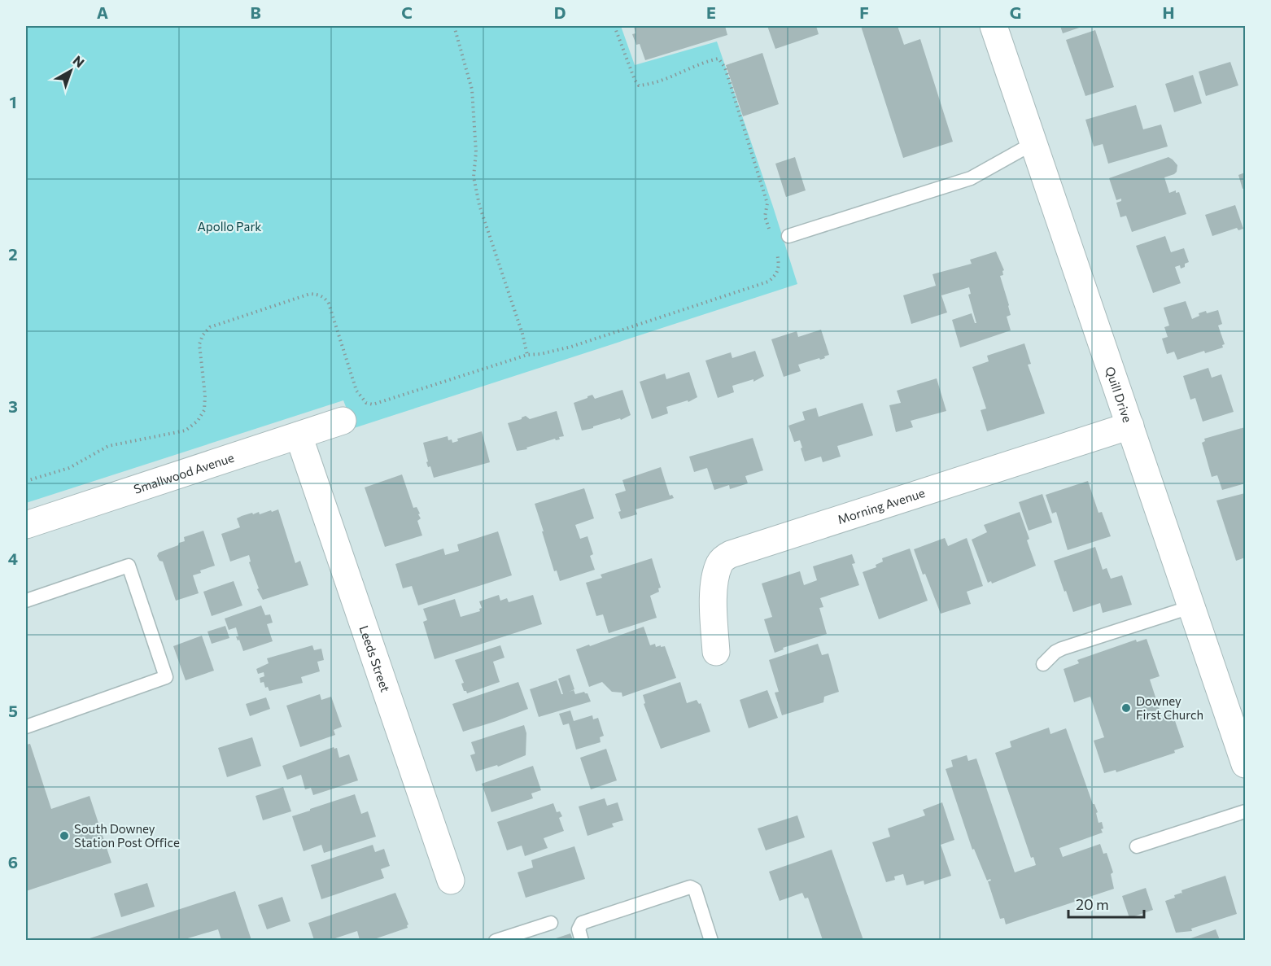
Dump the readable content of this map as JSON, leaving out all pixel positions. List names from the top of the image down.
{
  "streets": {
    "street": [
      "Quill Drive",
      "Smallwood Avenue",
      "Morning Avenue",
      "Leeds Street"
    ]
  },
  "crossings": [
    ["Quill Drive", "Morning Avenue"],
    ["Smallwood Avenue", "Leeds Street"]
  ],
  "parks": ["Apollo Park"],
  "places": ["Downey First Church", "South Downey Station Post Office"],
  "scale_bar": "20 m",
  "north": "top right",
  "grid": {
    "columns": [
      "A",
      "B",
      "C",
      "D",
      "E",
      "F",
      "G",
      "H"
    ],
    "rows": [
      "1",
      "2",
      "3",
      "4",
      "5",
      "6"
    ]
  }
}
